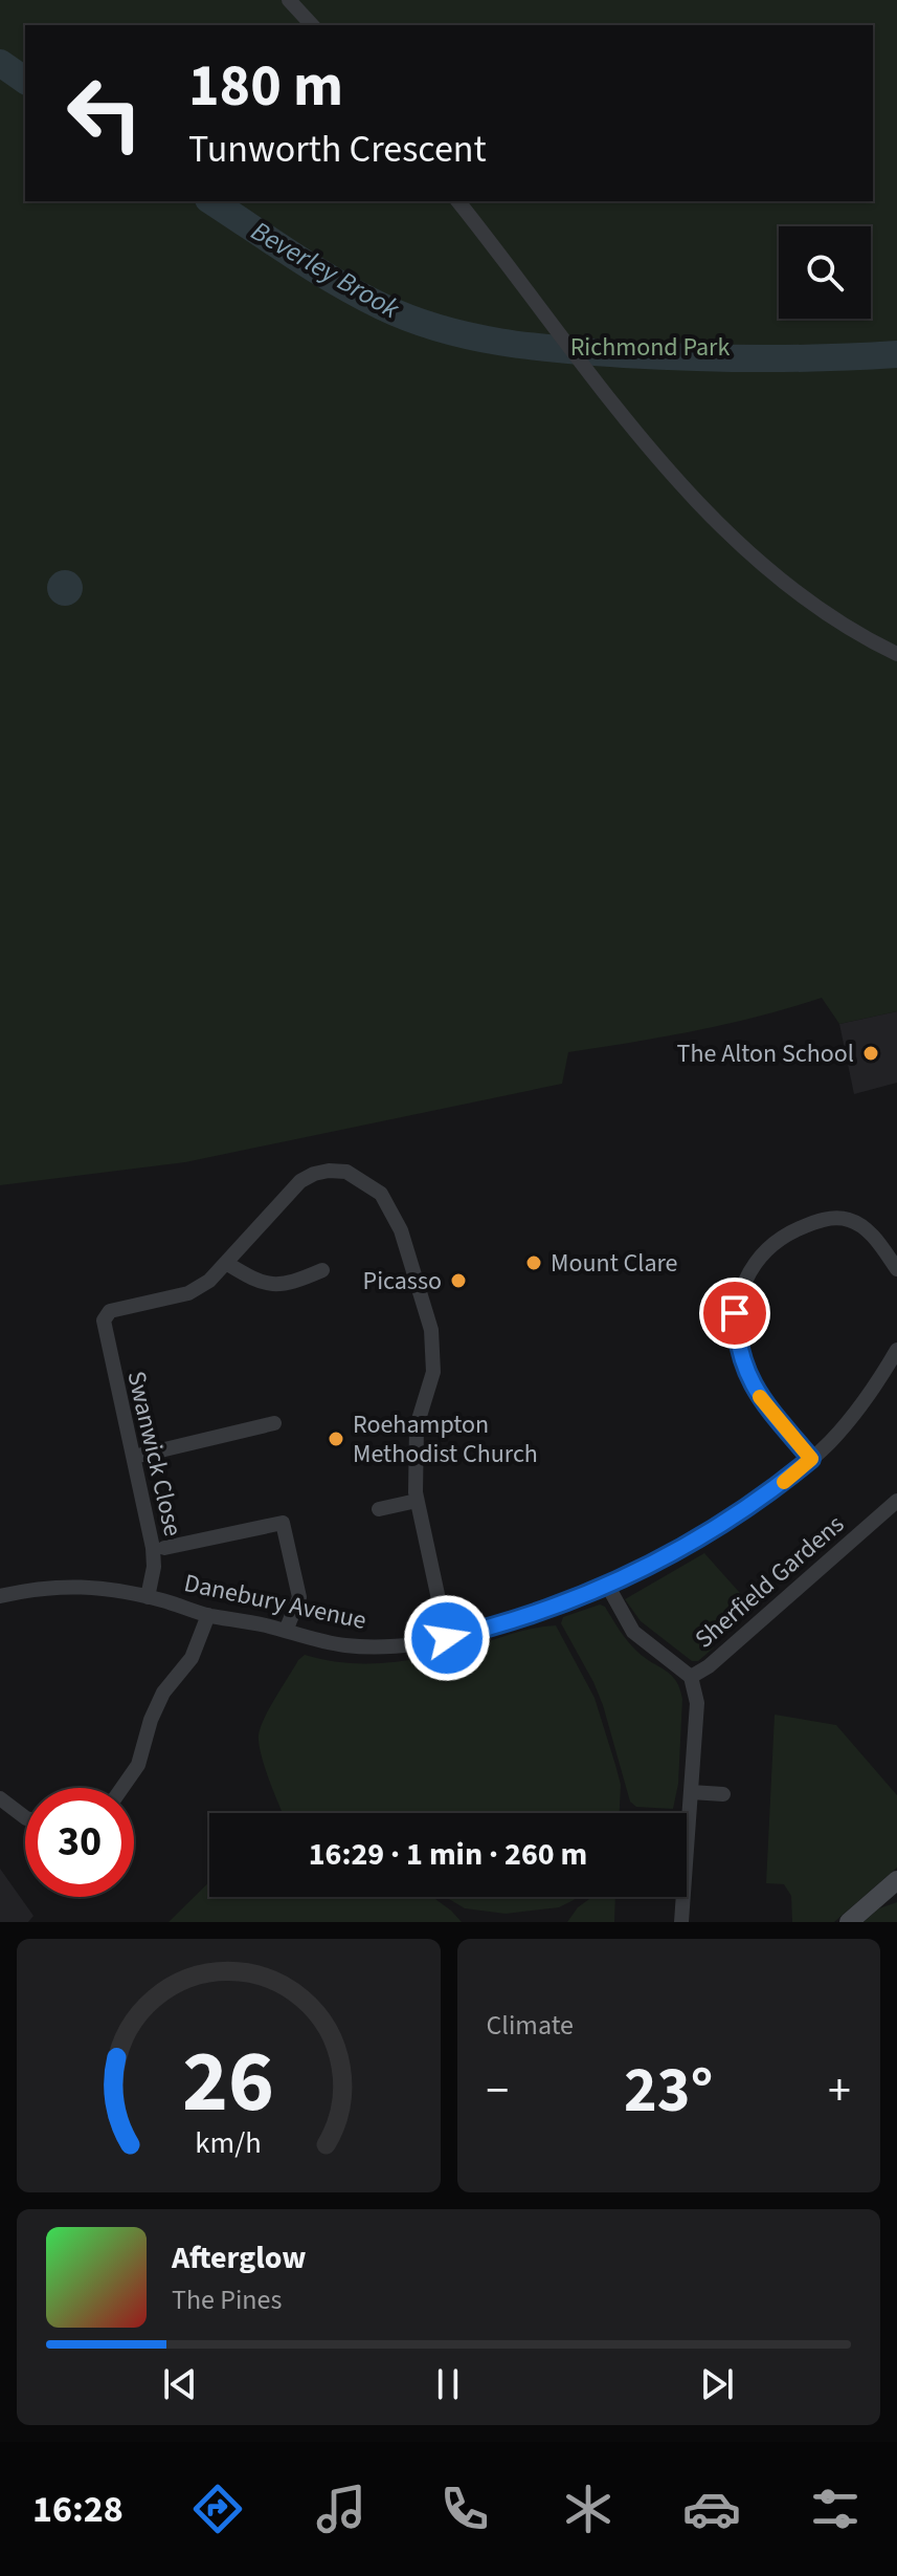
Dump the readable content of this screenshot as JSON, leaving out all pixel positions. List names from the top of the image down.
{
  "streets": {
    "street": ["Swanwick Close", "Sherfield Gardens", "Danebury Avenue"]
  },
  "crossings": [
    ["Swanwick Close", "Danebury Avenue"],
    ["Sherfield Gardens", "Danebury Avenue"]
  ],
  "water": ["Beverley Brook"],
  "parks": ["Richmond Park"],
  "places": [
    "The Alton School",
    "Mount Clare",
    "Picasso",
    "Roehampton Methodist Church"
  ],
  "page": {
    "turn": ["180 m", "Tunworth Crescent"],
    "limit": "30",
    "trip": "16:29 · 1 min · 260 m",
    "tile": "Climate",
    "heat": ["−", "23°", "+"],
    "song": ["Afterglow", "The Pines"],
    "tabs": "16:28",
    "gauge": ["26", "km/h"]
  }
}
